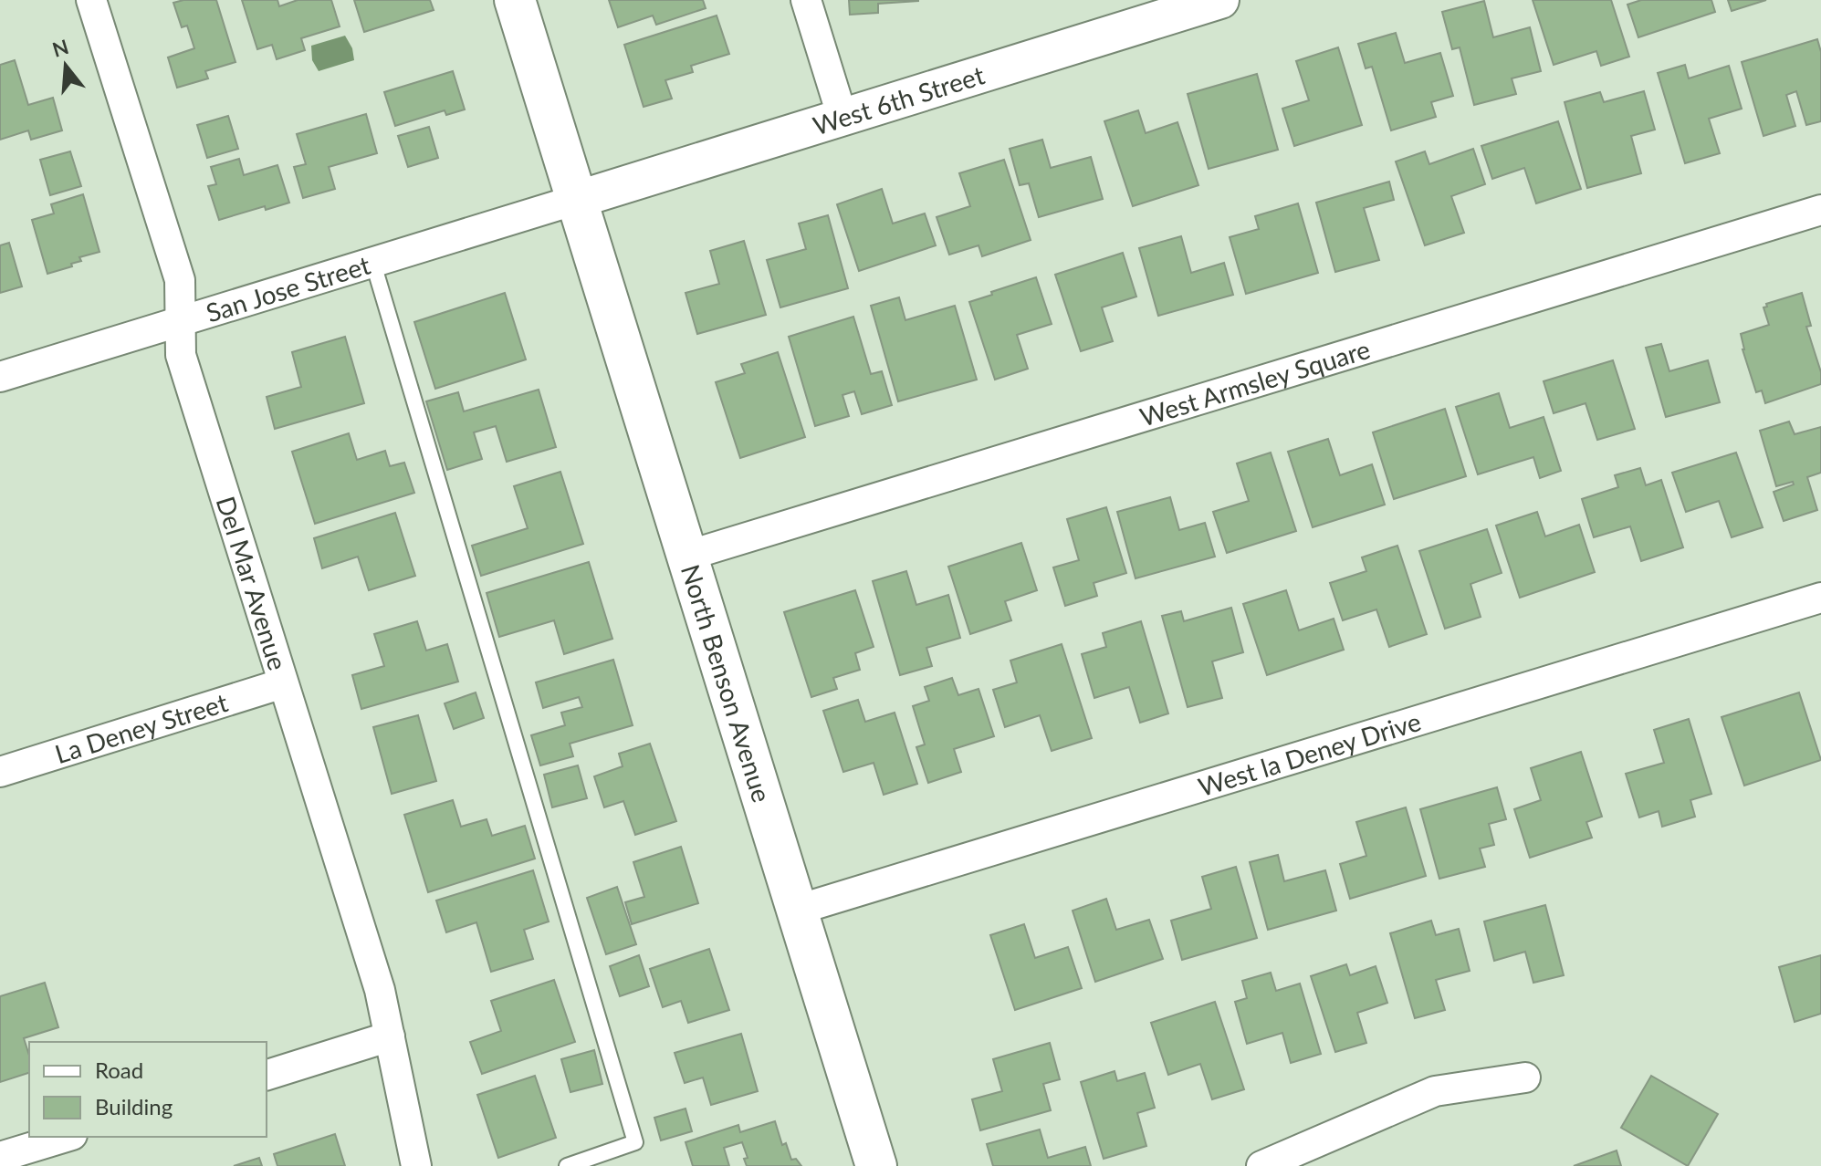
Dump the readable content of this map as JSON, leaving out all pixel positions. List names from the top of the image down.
{
  "streets": {
    "main road": ["North Benson Avenue"],
    "street": [
      "West 6th Street",
      "San Jose Street",
      "West Armsley Square",
      "Del Mar Avenue",
      "La Deney Street",
      "West la Deney Drive"
    ]
  },
  "crossings": [
    ["West 6th Street", "San Jose Street"],
    ["West 6th Street", "North Benson Avenue"],
    ["San Jose Street", "Del Mar Avenue"],
    ["San Jose Street", "North Benson Avenue"],
    ["West Armsley Square", "North Benson Avenue"],
    ["Del Mar Avenue", "La Deney Street"],
    ["North Benson Avenue", "West la Deney Drive"]
  ],
  "legend": ["Road", "Building"],
  "north": "top"
}
